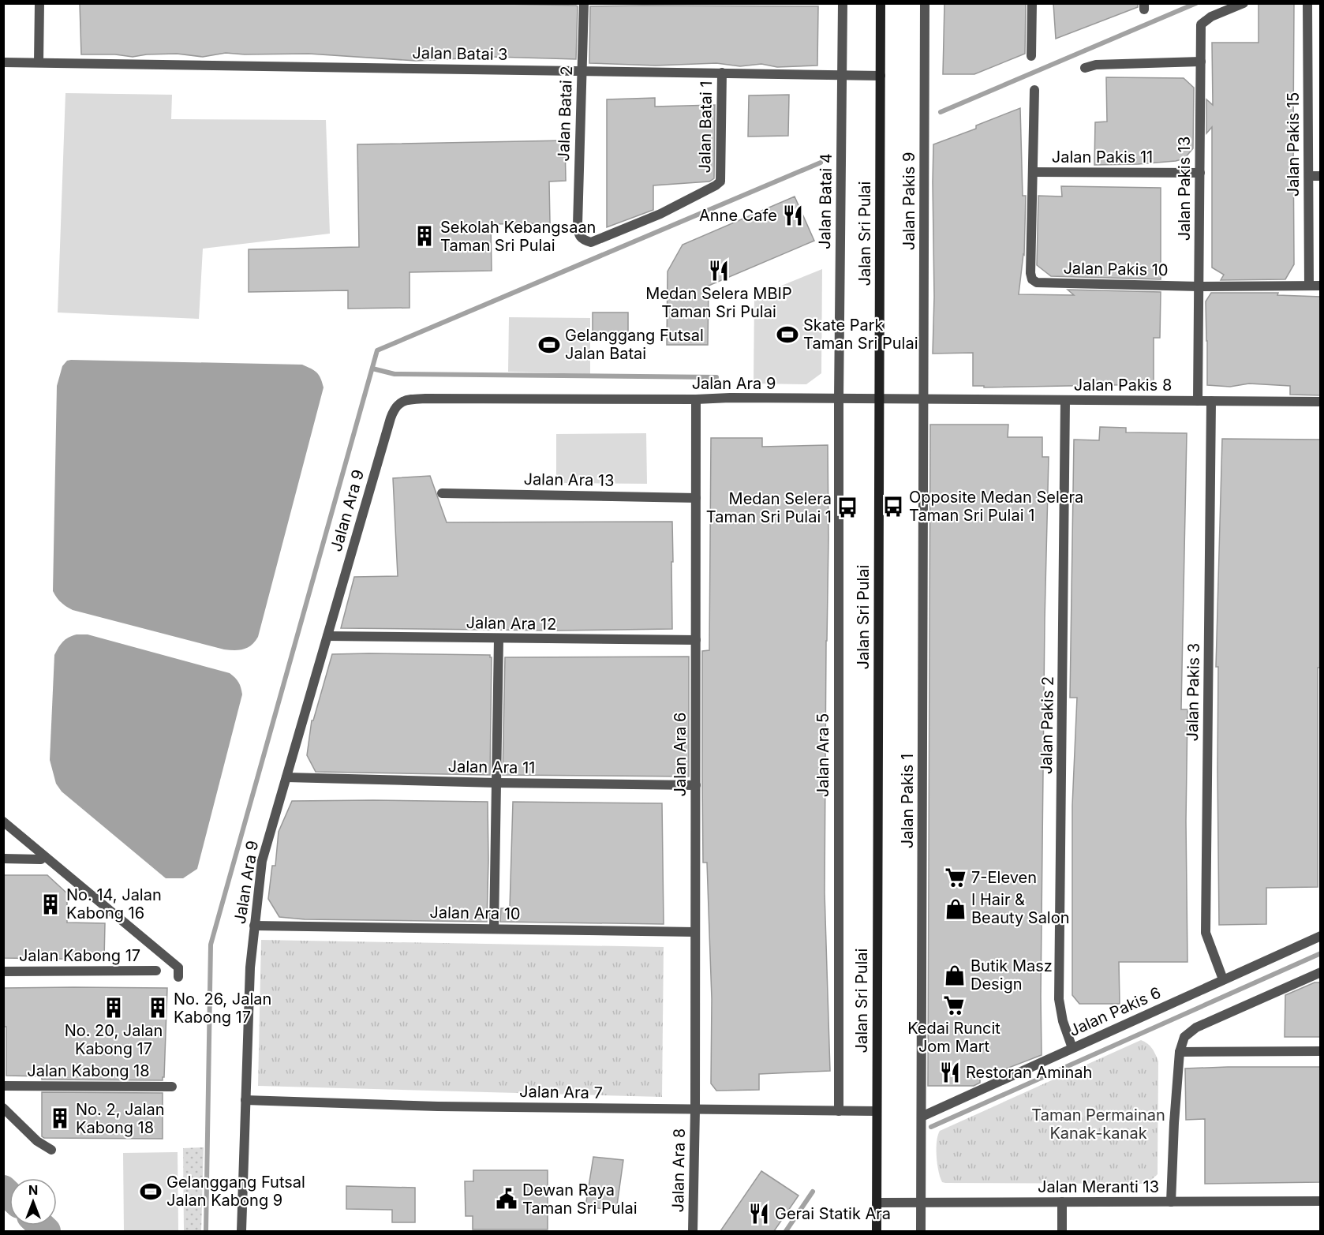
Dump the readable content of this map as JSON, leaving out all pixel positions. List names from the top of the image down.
{
  "streets": {
    "street": [
      "Jalan Batai 3",
      "Jalan Batai 2",
      "Jalan Batai 1",
      "Jalan Pakis 15",
      "Jalan Pakis 11",
      "Jalan Pakis 13",
      "Jalan Batai 4",
      "Jalan Pakis 9",
      "Jalan Sri Pulai",
      "Jalan Pakis 10",
      "Jalan Ara 9",
      "Jalan Pakis 8",
      "Jalan Ara 13",
      "Jalan Ara 12",
      "Jalan Pakis 3",
      "Jalan Pakis 2",
      "Jalan Ara 6",
      "Jalan Ara 5",
      "Jalan Ara 11",
      "Jalan Pakis 1",
      "Jalan Ara 10",
      "Jalan Kabong 17",
      "Jalan Pakis 6",
      "Jalan Kabong 18",
      "Jalan Ara 7",
      "Jalan Ara 8",
      "Jalan Meranti 13"
    ]
  },
  "crossings": [
    ["Jalan Batai 3", "Jalan Batai 2"],
    ["Jalan Batai 3", "Jalan Batai 1"],
    ["Jalan Batai 3", "Jalan Batai 4"],
    ["Jalan Batai 3", "Jalan Sri Pulai"],
    ["Jalan Batai 2", "Jalan Batai 1"],
    ["Jalan Pakis 15", "Jalan Pakis 10"],
    ["Jalan Pakis 11", "Jalan Pakis 13"],
    ["Jalan Pakis 11", "Jalan Pakis 10"],
    ["Jalan Pakis 13", "Jalan Pakis 10"],
    ["Jalan Pakis 13", "Jalan Pakis 8"],
    ["Jalan Batai 4", "Jalan Ara 9"],
    ["Jalan Batai 4", "Jalan Ara 5"],
    ["Jalan Pakis 9", "Jalan Pakis 8"],
    ["Jalan Pakis 9", "Jalan Pakis 1"],
    ["Jalan Sri Pulai", "Jalan Ara 9"],
    ["Jalan Sri Pulai", "Jalan Pakis 8"],
    ["Jalan Sri Pulai", "Jalan Ara 7"],
    ["Jalan Sri Pulai", "Jalan Meranti 13"],
    ["Jalan Ara 9", "Jalan Pakis 8"],
    ["Jalan Ara 9", "Jalan Ara 12"],
    ["Jalan Ara 9", "Jalan Ara 6"],
    ["Jalan Ara 9", "Jalan Ara 5"],
    ["Jalan Ara 9", "Jalan Ara 11"],
    ["Jalan Ara 9", "Jalan Ara 10"],
    ["Jalan Ara 9", "Jalan Ara 7"],
    ["Jalan Pakis 8", "Jalan Pakis 3"],
    ["Jalan Pakis 8", "Jalan Pakis 2"],
    ["Jalan Pakis 8", "Jalan Pakis 1"],
    ["Jalan Ara 13", "Jalan Ara 6"],
    ["Jalan Ara 12", "Jalan Ara 6"],
    ["Jalan Pakis 3", "Jalan Pakis 6"],
    ["Jalan Pakis 2", "Jalan Pakis 6"],
    ["Jalan Ara 6", "Jalan Ara 11"],
    ["Jalan Ara 6", "Jalan Ara 10"],
    ["Jalan Ara 6", "Jalan Ara 7"],
    ["Jalan Ara 6", "Jalan Ara 8"],
    ["Jalan Ara 5", "Jalan Ara 7"],
    ["Jalan Pakis 1", "Jalan Pakis 6"],
    ["Jalan Pakis 1", "Jalan Meranti 13"],
    ["Jalan Ara 7", "Jalan Ara 8"]
  ],
  "parks": ["Taman Permainan Kanak-kanak"],
  "places": {
    "restaurant": [
      "Anne Cafe",
      "Medan Selera MBIP Taman Sri Pulai",
      "Restoran Aminah",
      "Gerai Statik Ara"
    ],
    "building": [
      "Sekolah Kebangsaan Taman Sri Pulai",
      "No. 14, Jalan Kabong 16",
      "No. 20, Jalan Kabong 17",
      "No. 26, Jalan Kabong 17",
      "No. 2, Jalan Kabong 18"
    ],
    "sports": ["Skate Park Taman Sri Pulai", "Gelanggang Futsal Jalan Batai", "Gelanggang Futsal Jalan Kabong 9"],
    "bus stop": ["Opposite Medan Selera Taman Sri Pulai 1", "Medan Selera Taman Sri Pulai 1"],
    "supermarket": ["7-Eleven", "Kedai Runcit Jom Mart"],
    "shop": ["I Hair & Beauty Salon", "Butik Masz Design"],
    "public building": ["Dewan Raya Taman Sri Pulai"]
  },
  "north": "top"
}
